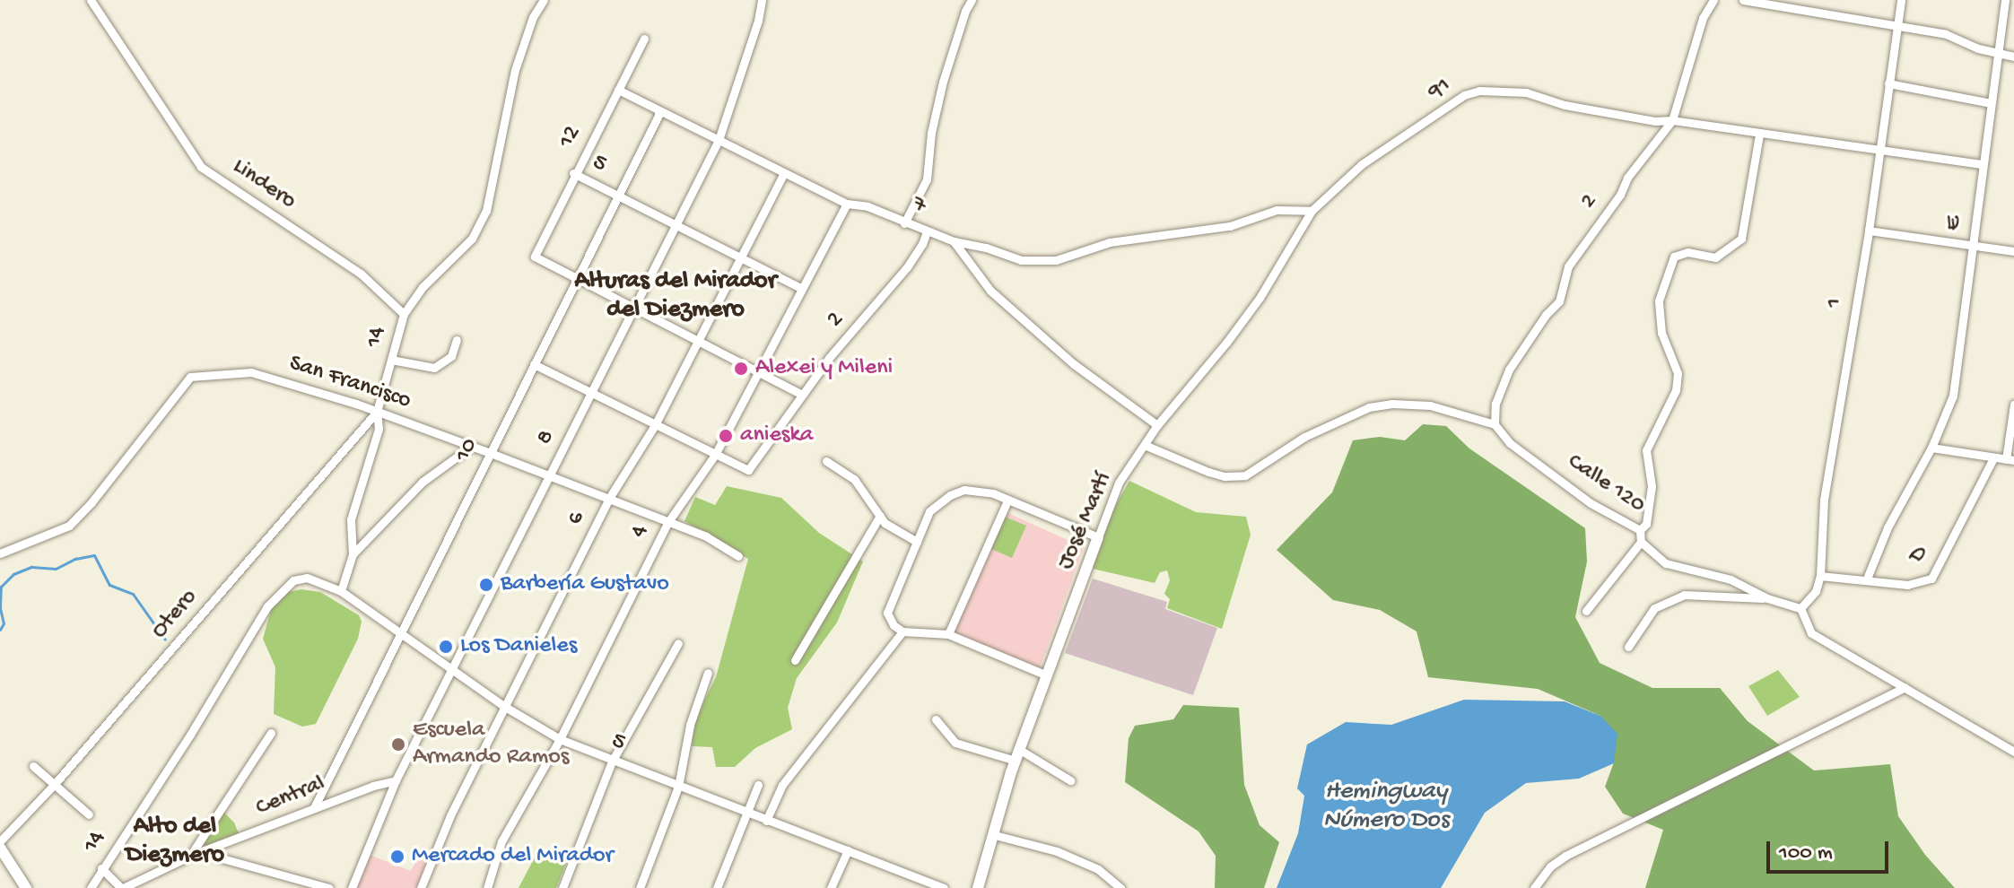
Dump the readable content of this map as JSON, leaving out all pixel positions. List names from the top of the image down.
{
  "streets": {
    "street": [
      "91",
      "12",
      "5",
      "Lindero",
      "2",
      "7",
      "E",
      "1",
      "14",
      "San Francisco",
      "8",
      "10",
      "Calle 120",
      "6",
      "José Martí",
      "4",
      "D",
      "Otero",
      "Central"
    ]
  },
  "crossings": [
    ["91", "2"],
    ["91", "E"],
    ["91", "1"],
    ["91", "José Martí"],
    ["12", "5"],
    ["12", "7"],
    ["12", "10"],
    ["5", "14"],
    ["5", "8"],
    ["5", "10"],
    ["5", "6"],
    ["5", "4"],
    ["Lindero", "14"],
    ["2", "7"],
    ["2", "Calle 120"],
    ["2", "4"],
    ["7", "8"],
    ["7", "10"],
    ["7", "6"],
    ["7", "4"],
    ["E", "D"],
    ["1", "Calle 120"],
    ["1", "D"],
    ["14", "San Francisco"],
    ["14", "Otero"],
    ["14", "Central"],
    ["San Francisco", "8"],
    ["San Francisco", "10"],
    ["San Francisco", "6"],
    ["San Francisco", "4"],
    ["San Francisco", "Otero"],
    ["8", "Central"],
    ["10", "Central"]
  ],
  "districts": ["Alturas del Mirador del Diezmero", "Alto del Diezmero"],
  "water": ["Hemingway Número Dos"],
  "places": [
    "Alexei y Mileni",
    "anieska",
    "Barbería Gustavo",
    "Los Danieles",
    "Escuela Armando Ramos",
    "Mercado del Mirador"
  ],
  "scale_bar": "100 m"
}
